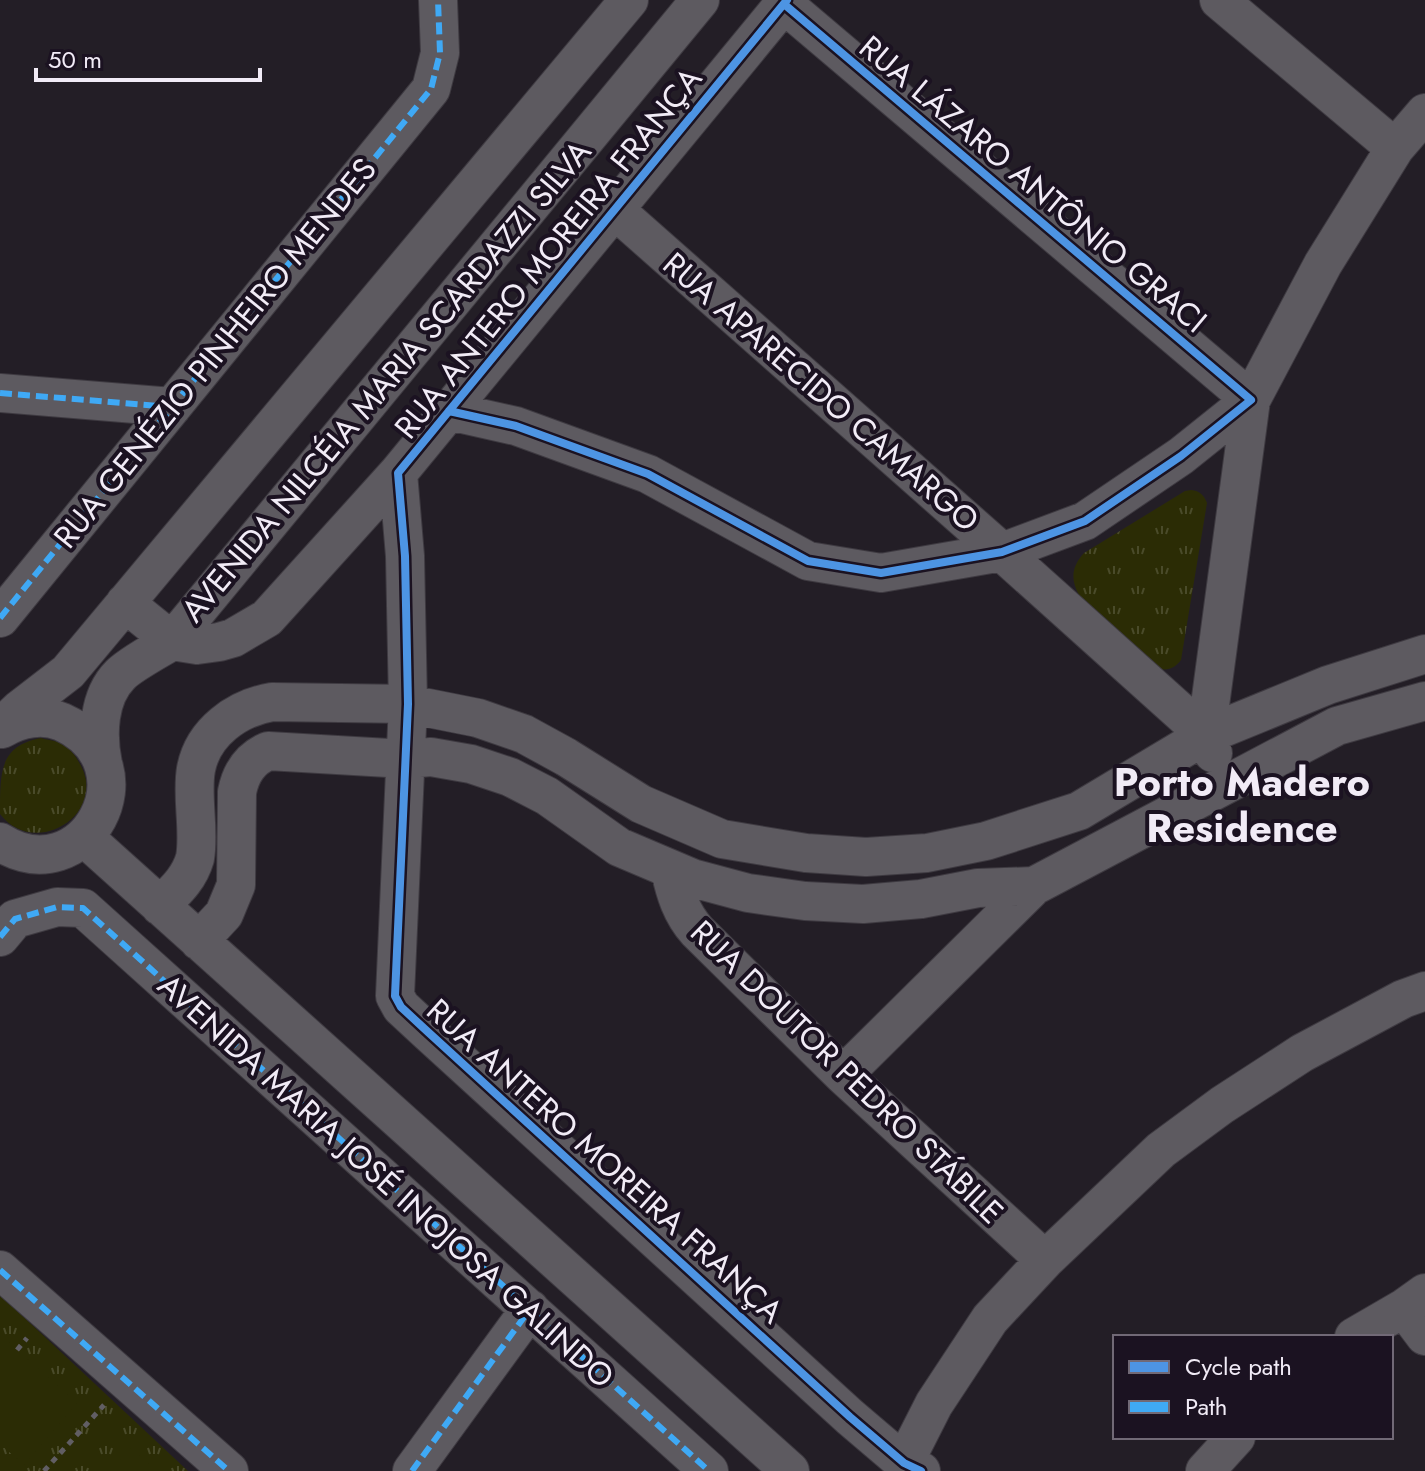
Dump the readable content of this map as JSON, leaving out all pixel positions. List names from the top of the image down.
{
  "streets": {
    "street": [
      "RUA LÁZARO ANTÔNIO GRACI",
      "RUA ANTERO MOREIRA FRANÇA",
      "RUA GENÉZIO PINHEIRO MENDES",
      "AVENIDA NILCÉIA MARIA SCARDAZZI SILVA",
      "RUA APARECIDO CAMARGO",
      "RUA DOUTOR PEDRO STÁBILE",
      "AVENIDA MARIA JOSÉ INOJOSA GALINDO"
    ]
  },
  "crossings": [
    ["RUA LÁZARO ANTÔNIO GRACI", "RUA ANTERO MOREIRA FRANÇA"],
    ["RUA ANTERO MOREIRA FRANÇA", "RUA APARECIDO CAMARGO"]
  ],
  "districts": ["Porto Madero Residence"],
  "legend": ["Cycle path", "Path"],
  "scale_bar": "50 m"
}
